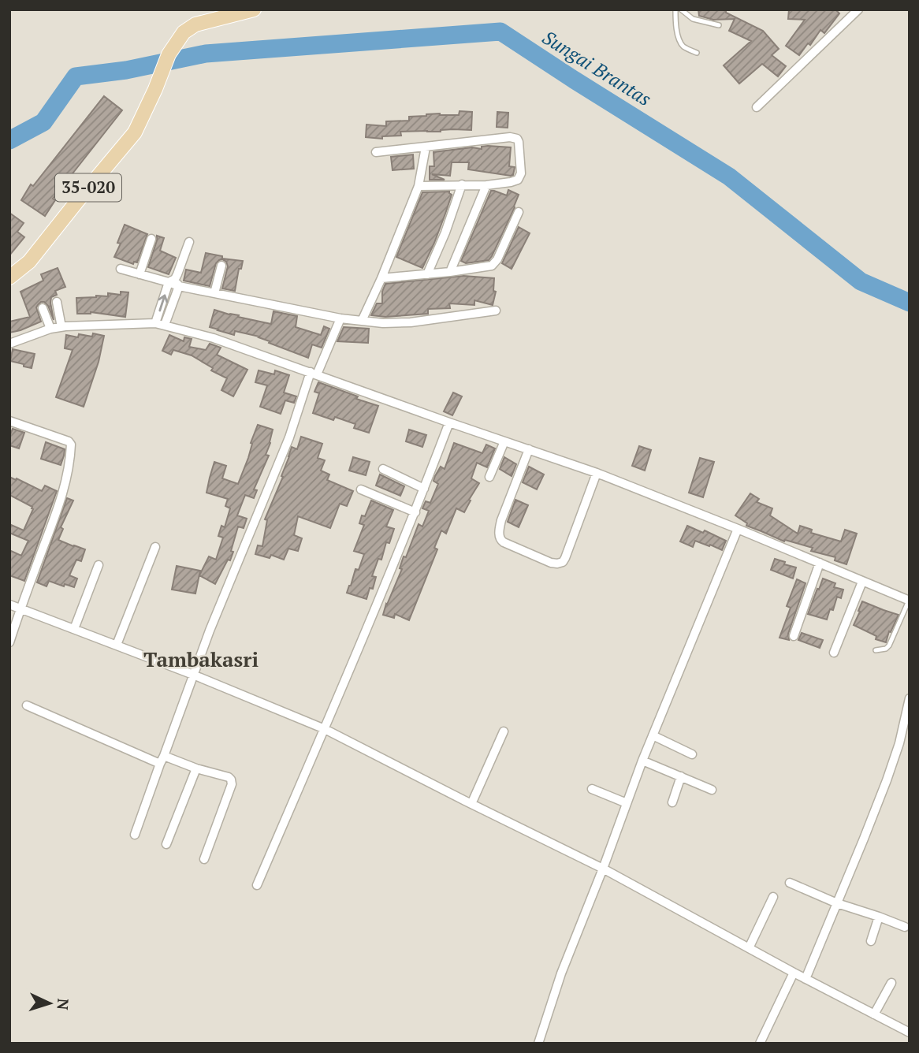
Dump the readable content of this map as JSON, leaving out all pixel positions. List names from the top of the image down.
{
  "streets": {
    "main road": ["35-020"]
  },
  "districts": ["Tambakasri"],
  "water": ["Sungai Brantas"],
  "north": "right"
}
